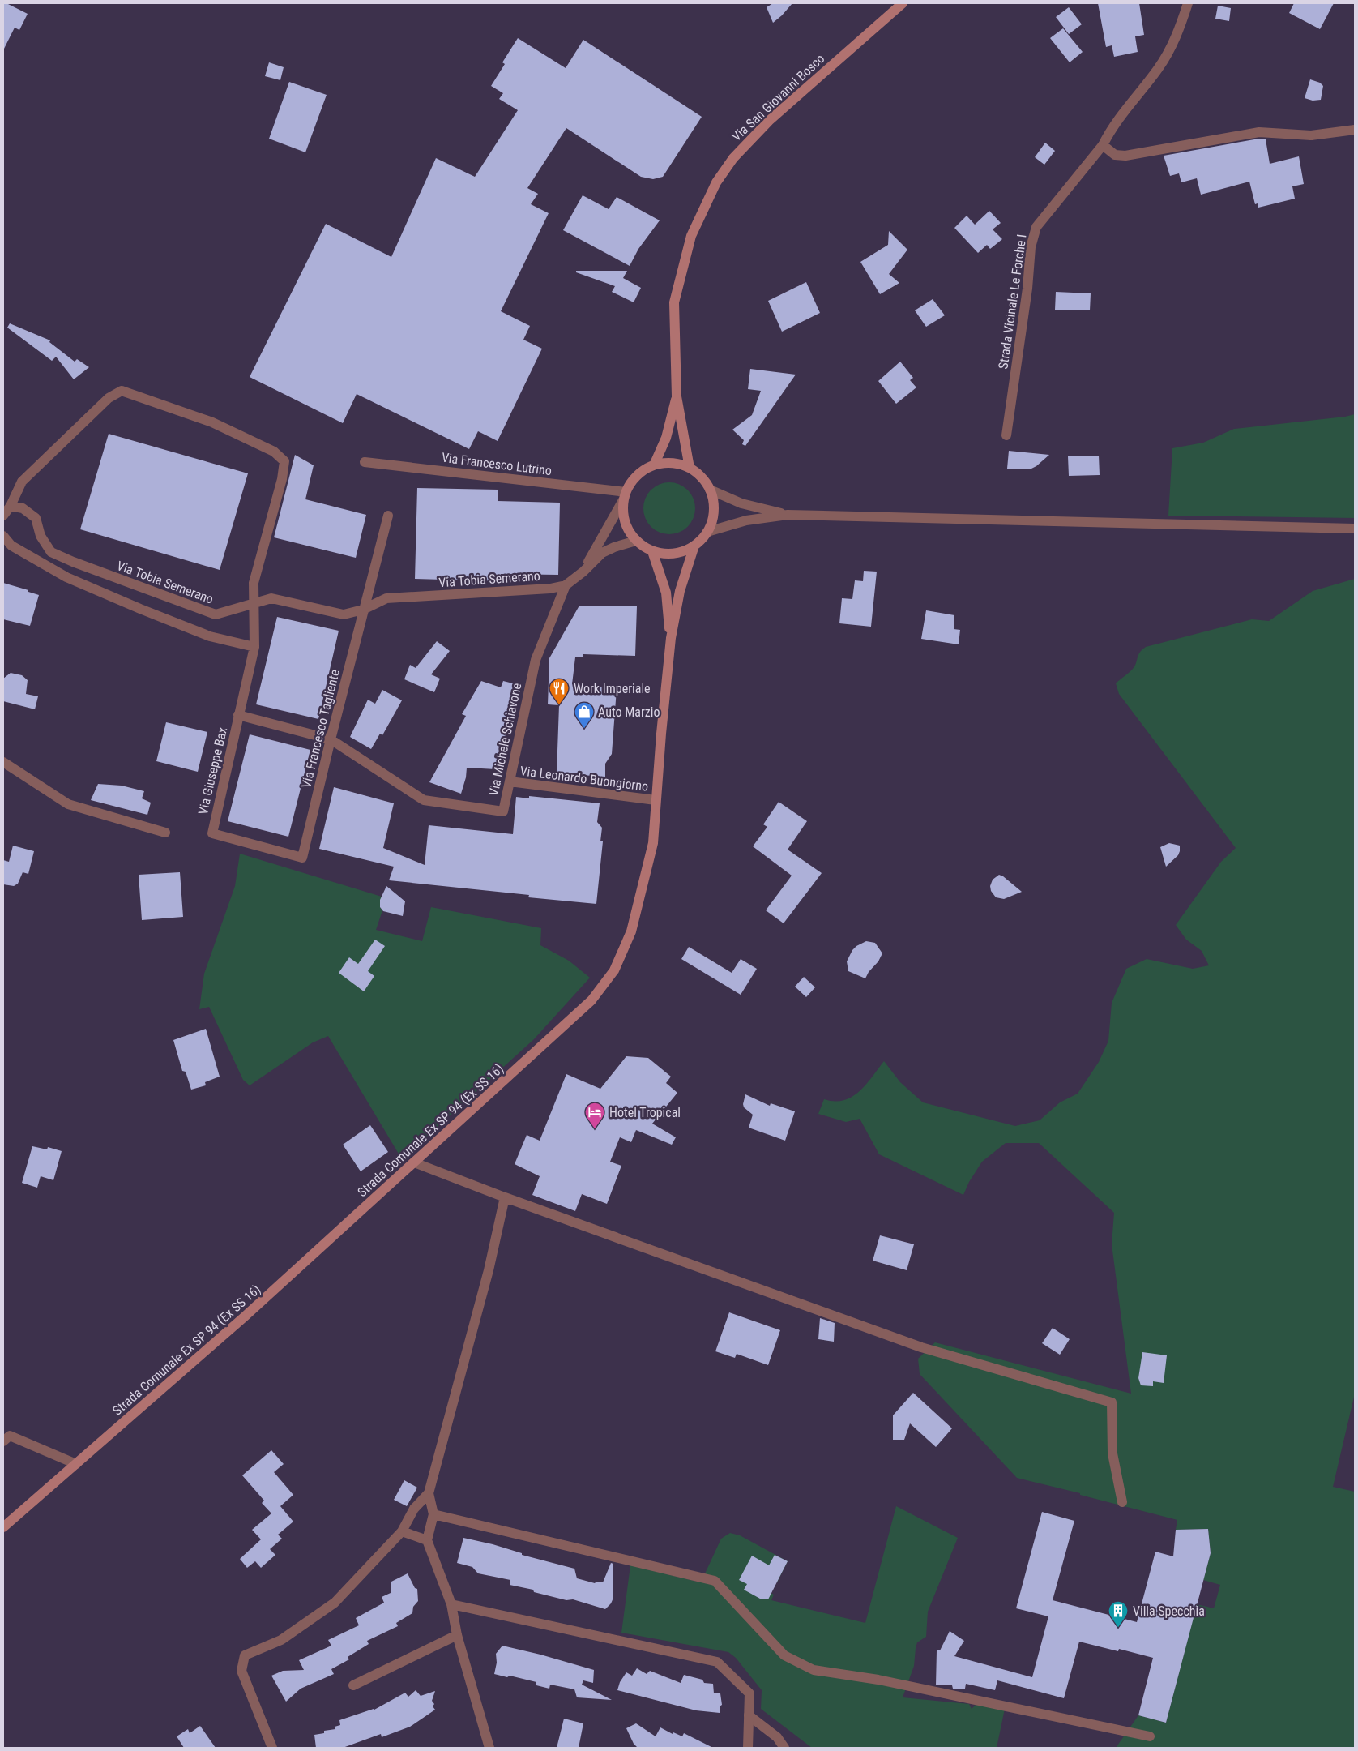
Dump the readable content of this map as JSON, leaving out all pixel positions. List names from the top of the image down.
{
  "streets": {
    "main road": ["Via San Giovanni Bosco", "Strada Comunale Ex SP 94 (Ex SS 16)"],
    "street": [
      "Strada Vicinale Le Forche I",
      "Via Francesco Lutrino",
      "Via Tobia Semerano",
      "Via Francesco Tagliente",
      "Via Michele Schiavone",
      "Via Giuseppe Bax",
      "Via Leonardo Buongiorno"
    ]
  },
  "crossings": [
    ["Via San Giovanni Bosco", "Via Francesco Lutrino"],
    ["Via San Giovanni Bosco", "Via Tobia Semerano"],
    ["Via San Giovanni Bosco", "Strada Comunale Ex SP 94 (Ex SS 16)"],
    ["Via Francesco Lutrino", "Via Tobia Semerano"],
    ["Via Francesco Lutrino", "Strada Comunale Ex SP 94 (Ex SS 16)"],
    ["Via Tobia Semerano", "Via Francesco Tagliente"],
    ["Via Tobia Semerano", "Via Michele Schiavone"],
    ["Via Tobia Semerano", "Via Giuseppe Bax"],
    ["Via Tobia Semerano", "Strada Comunale Ex SP 94 (Ex SS 16)"],
    ["Via Francesco Tagliente", "Via Michele Schiavone"],
    ["Via Francesco Tagliente", "Via Giuseppe Bax"],
    ["Via Michele Schiavone", "Via Giuseppe Bax"],
    ["Via Michele Schiavone", "Via Leonardo Buongiorno"],
    ["Via Leonardo Buongiorno", "Strada Comunale Ex SP 94 (Ex SS 16)"]
  ],
  "places": {
    "restaurant": ["Work Imperiale"],
    "shop": ["Auto Marzio"],
    "hotel": ["Hotel Tropical"],
    "building": ["Villa Specchia"]
  }
}
